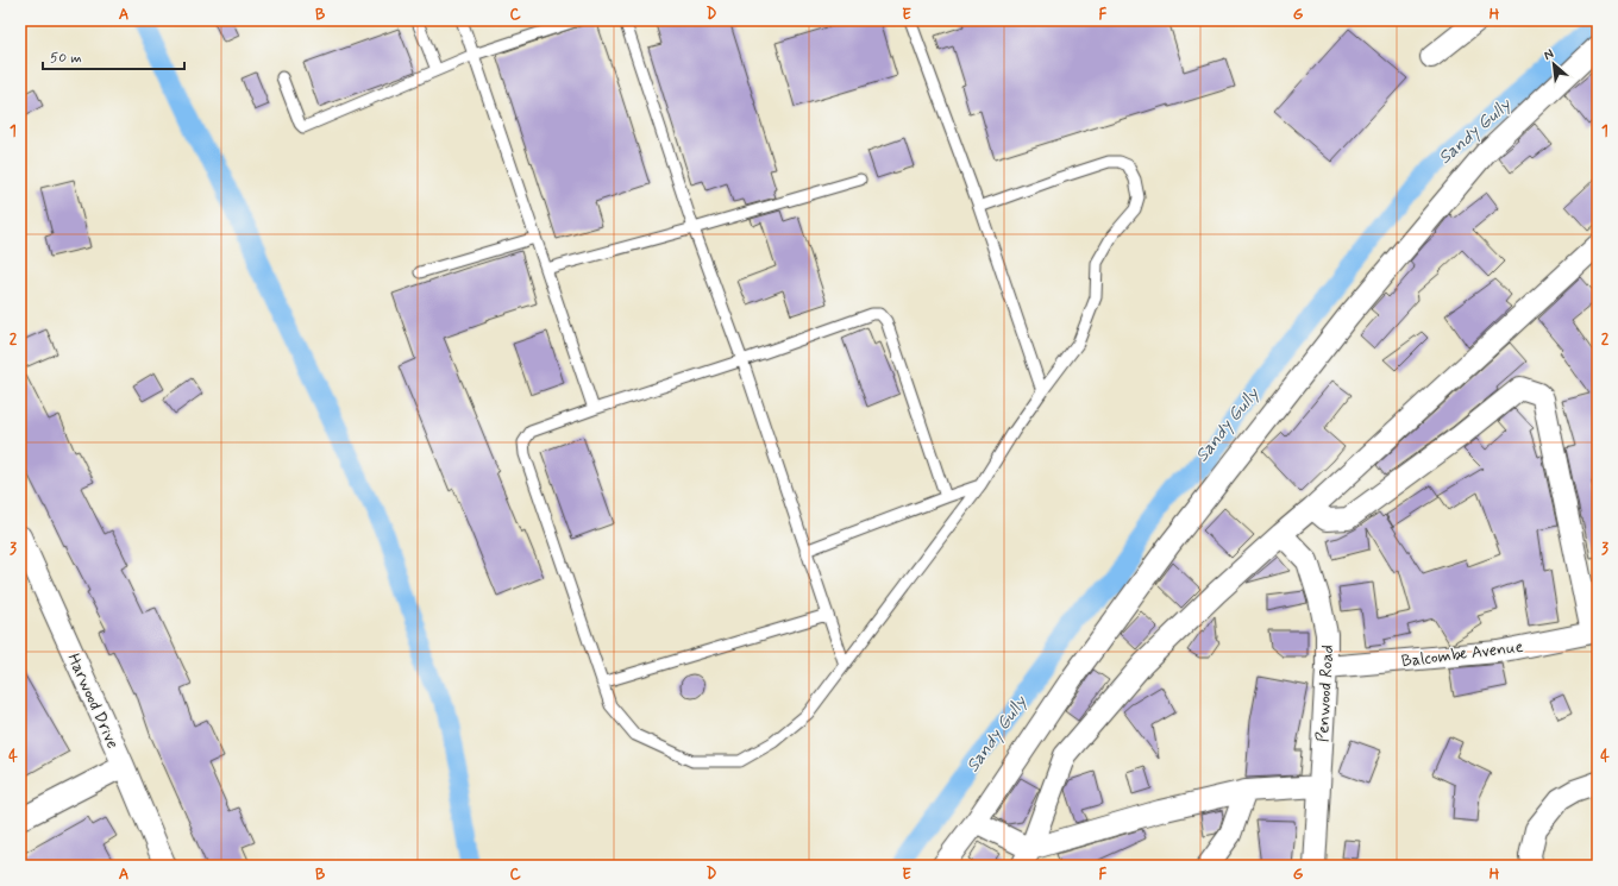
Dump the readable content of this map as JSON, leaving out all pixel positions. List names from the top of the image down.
{
  "streets": {
    "street": ["Balcombe Avenue", "Penwood Road", "Harwood Drive"]
  },
  "crossings": [
    ["Balcombe Avenue", "Penwood Road"]
  ],
  "water": ["Sandy Gully"],
  "scale_bar": "50 m",
  "north": "top left",
  "grid": {
    "columns": [
      "A",
      "B",
      "C",
      "D",
      "E",
      "F",
      "G",
      "H"
    ],
    "rows": [
      "1",
      "2",
      "3",
      "4"
    ]
  }
}
